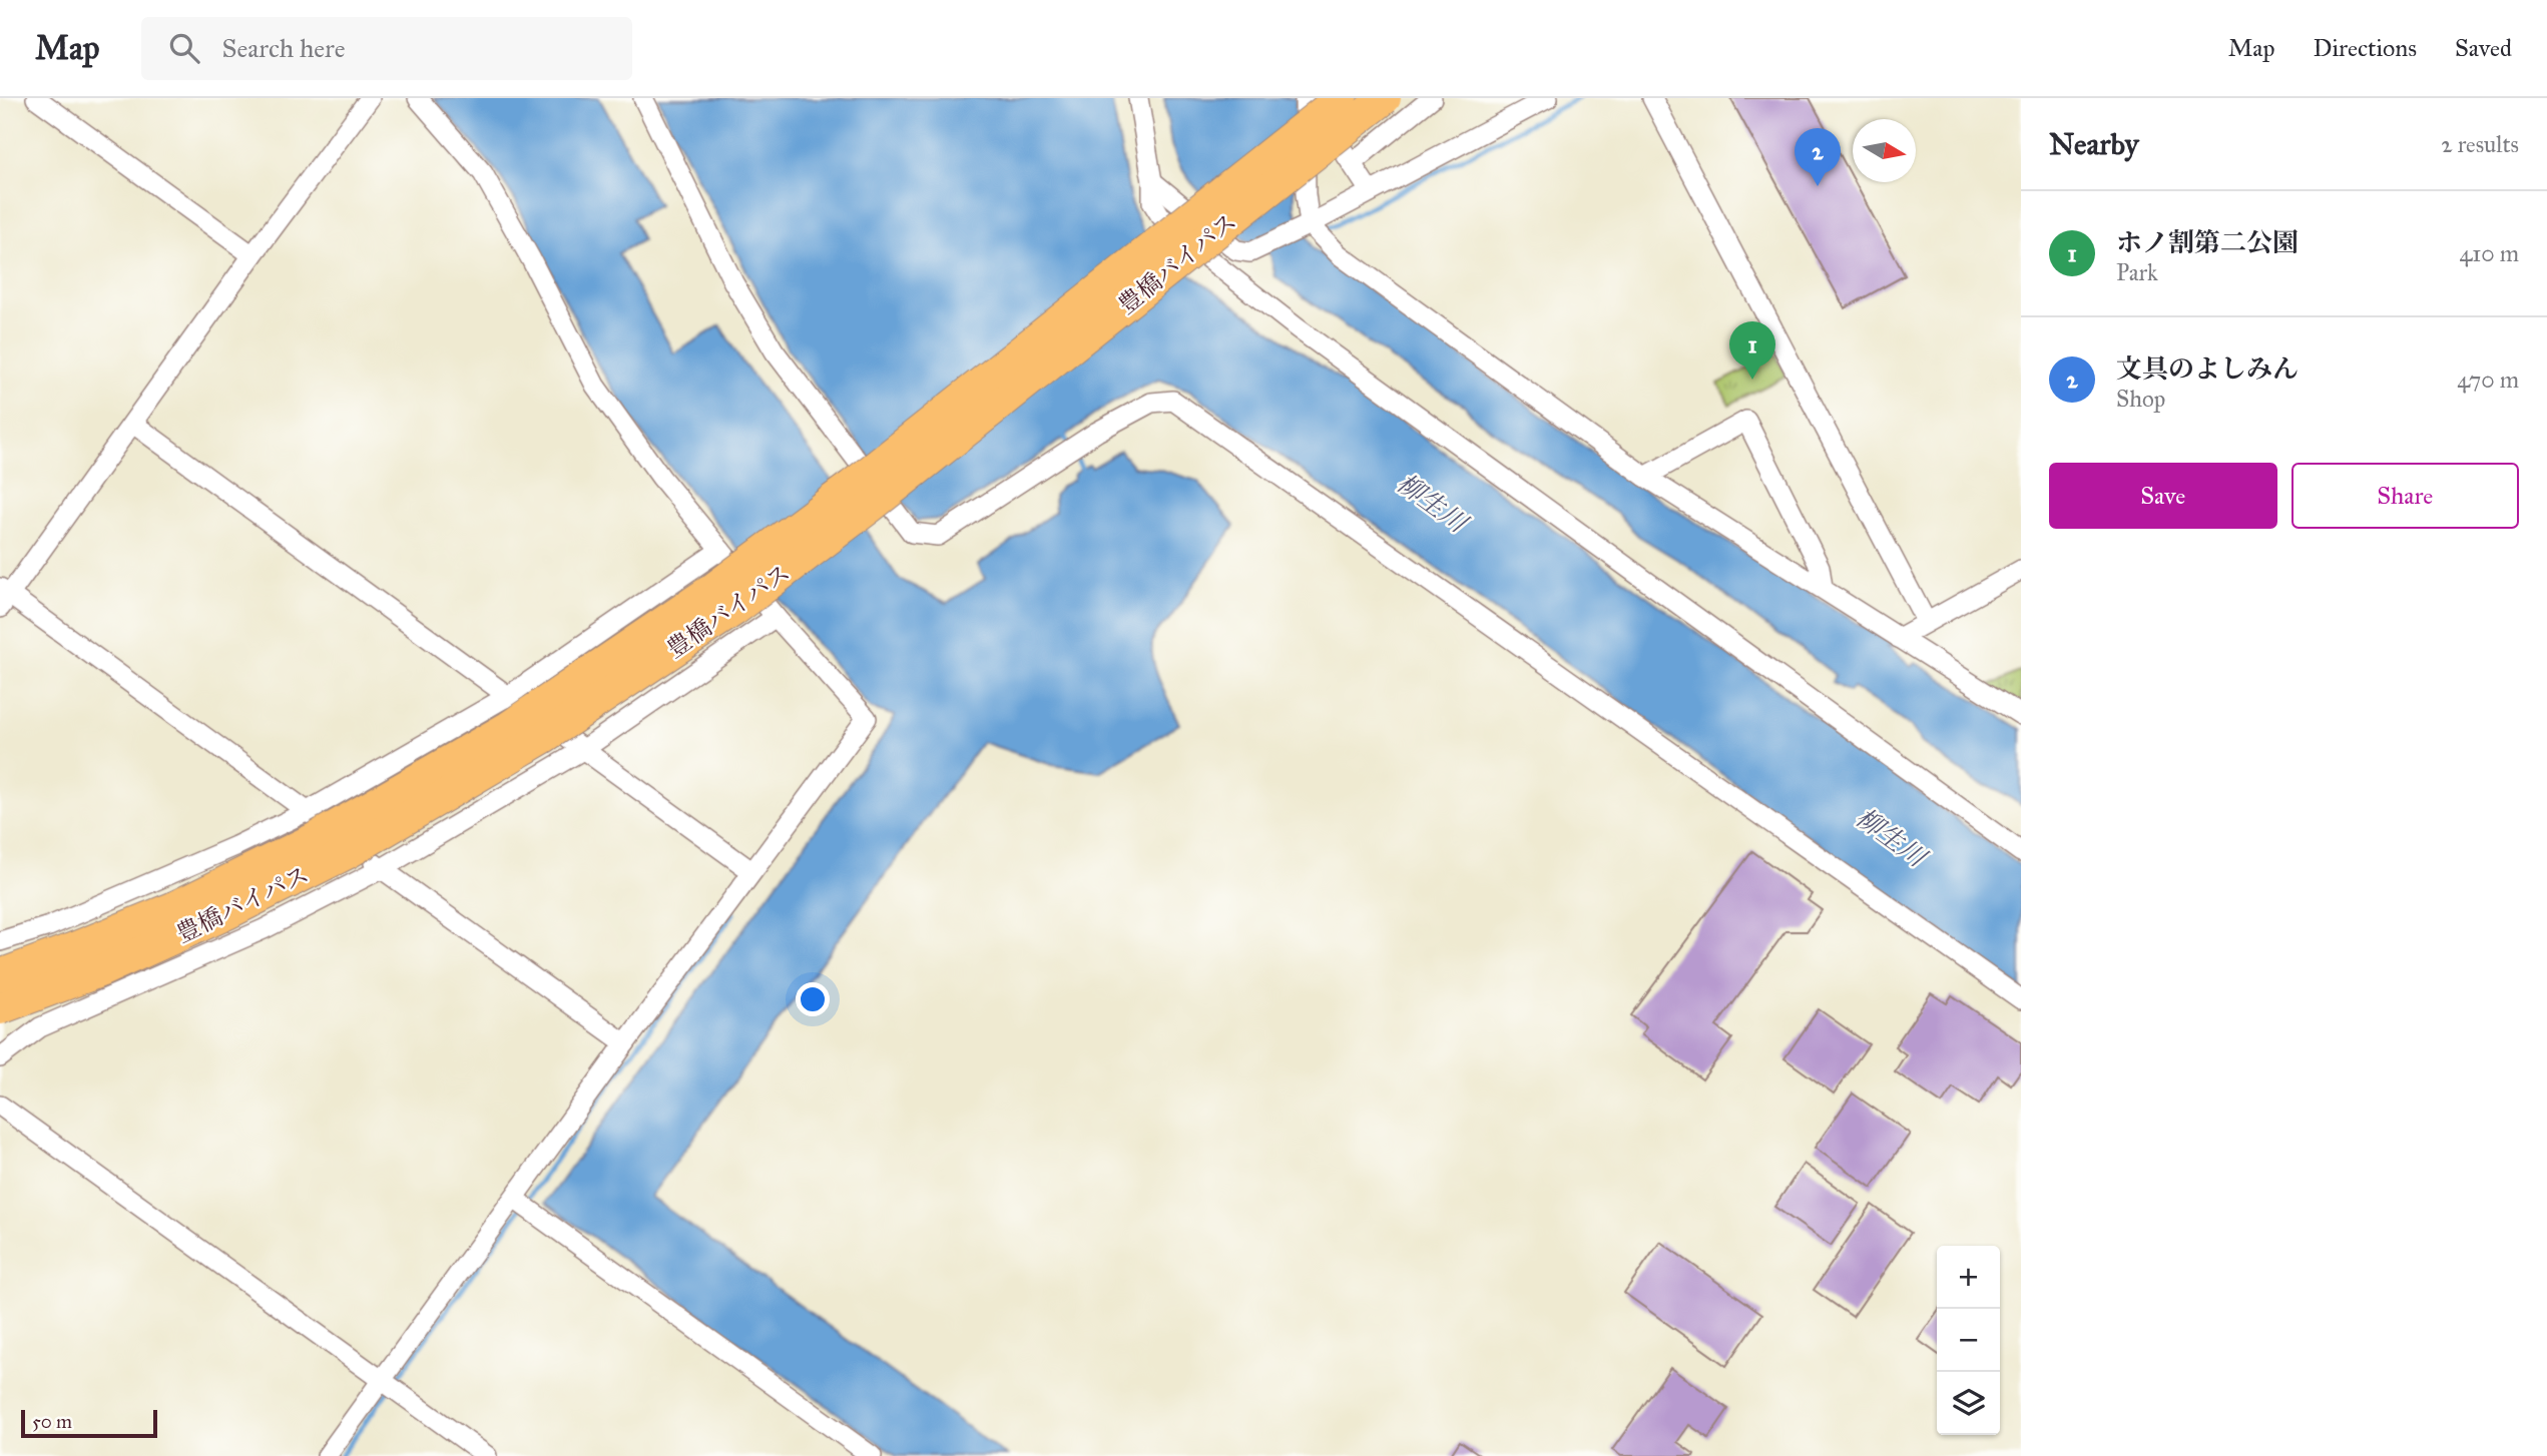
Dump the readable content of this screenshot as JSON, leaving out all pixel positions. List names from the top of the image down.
{
  "streets": {
    "highway": ["豊橋バイパス"]
  },
  "water": ["柳生川"],
  "scale_bar": "50 m",
  "north": "right",
  "page": {
    "header": "Map",
    "search": "Search here",
    "nav": ["Map", "Directions", "Saved"],
    "heading": ["Nearby", "2 results"],
    "pins": ["2", "1"],
    "list": [
      {
        "mark": "1",
        "name": "ホノ割第二公園",
        "note": "Park",
        "value": "410 m"
      },
      {
        "mark": "2",
        "name": "文具のよしみん",
        "note": "Shop",
        "value": "470 m"
      }
    ],
    "buttons": ["Save", "Share"],
    "map_buttons": ["+", "−"],
    "scale": "50 m"
  }
}
